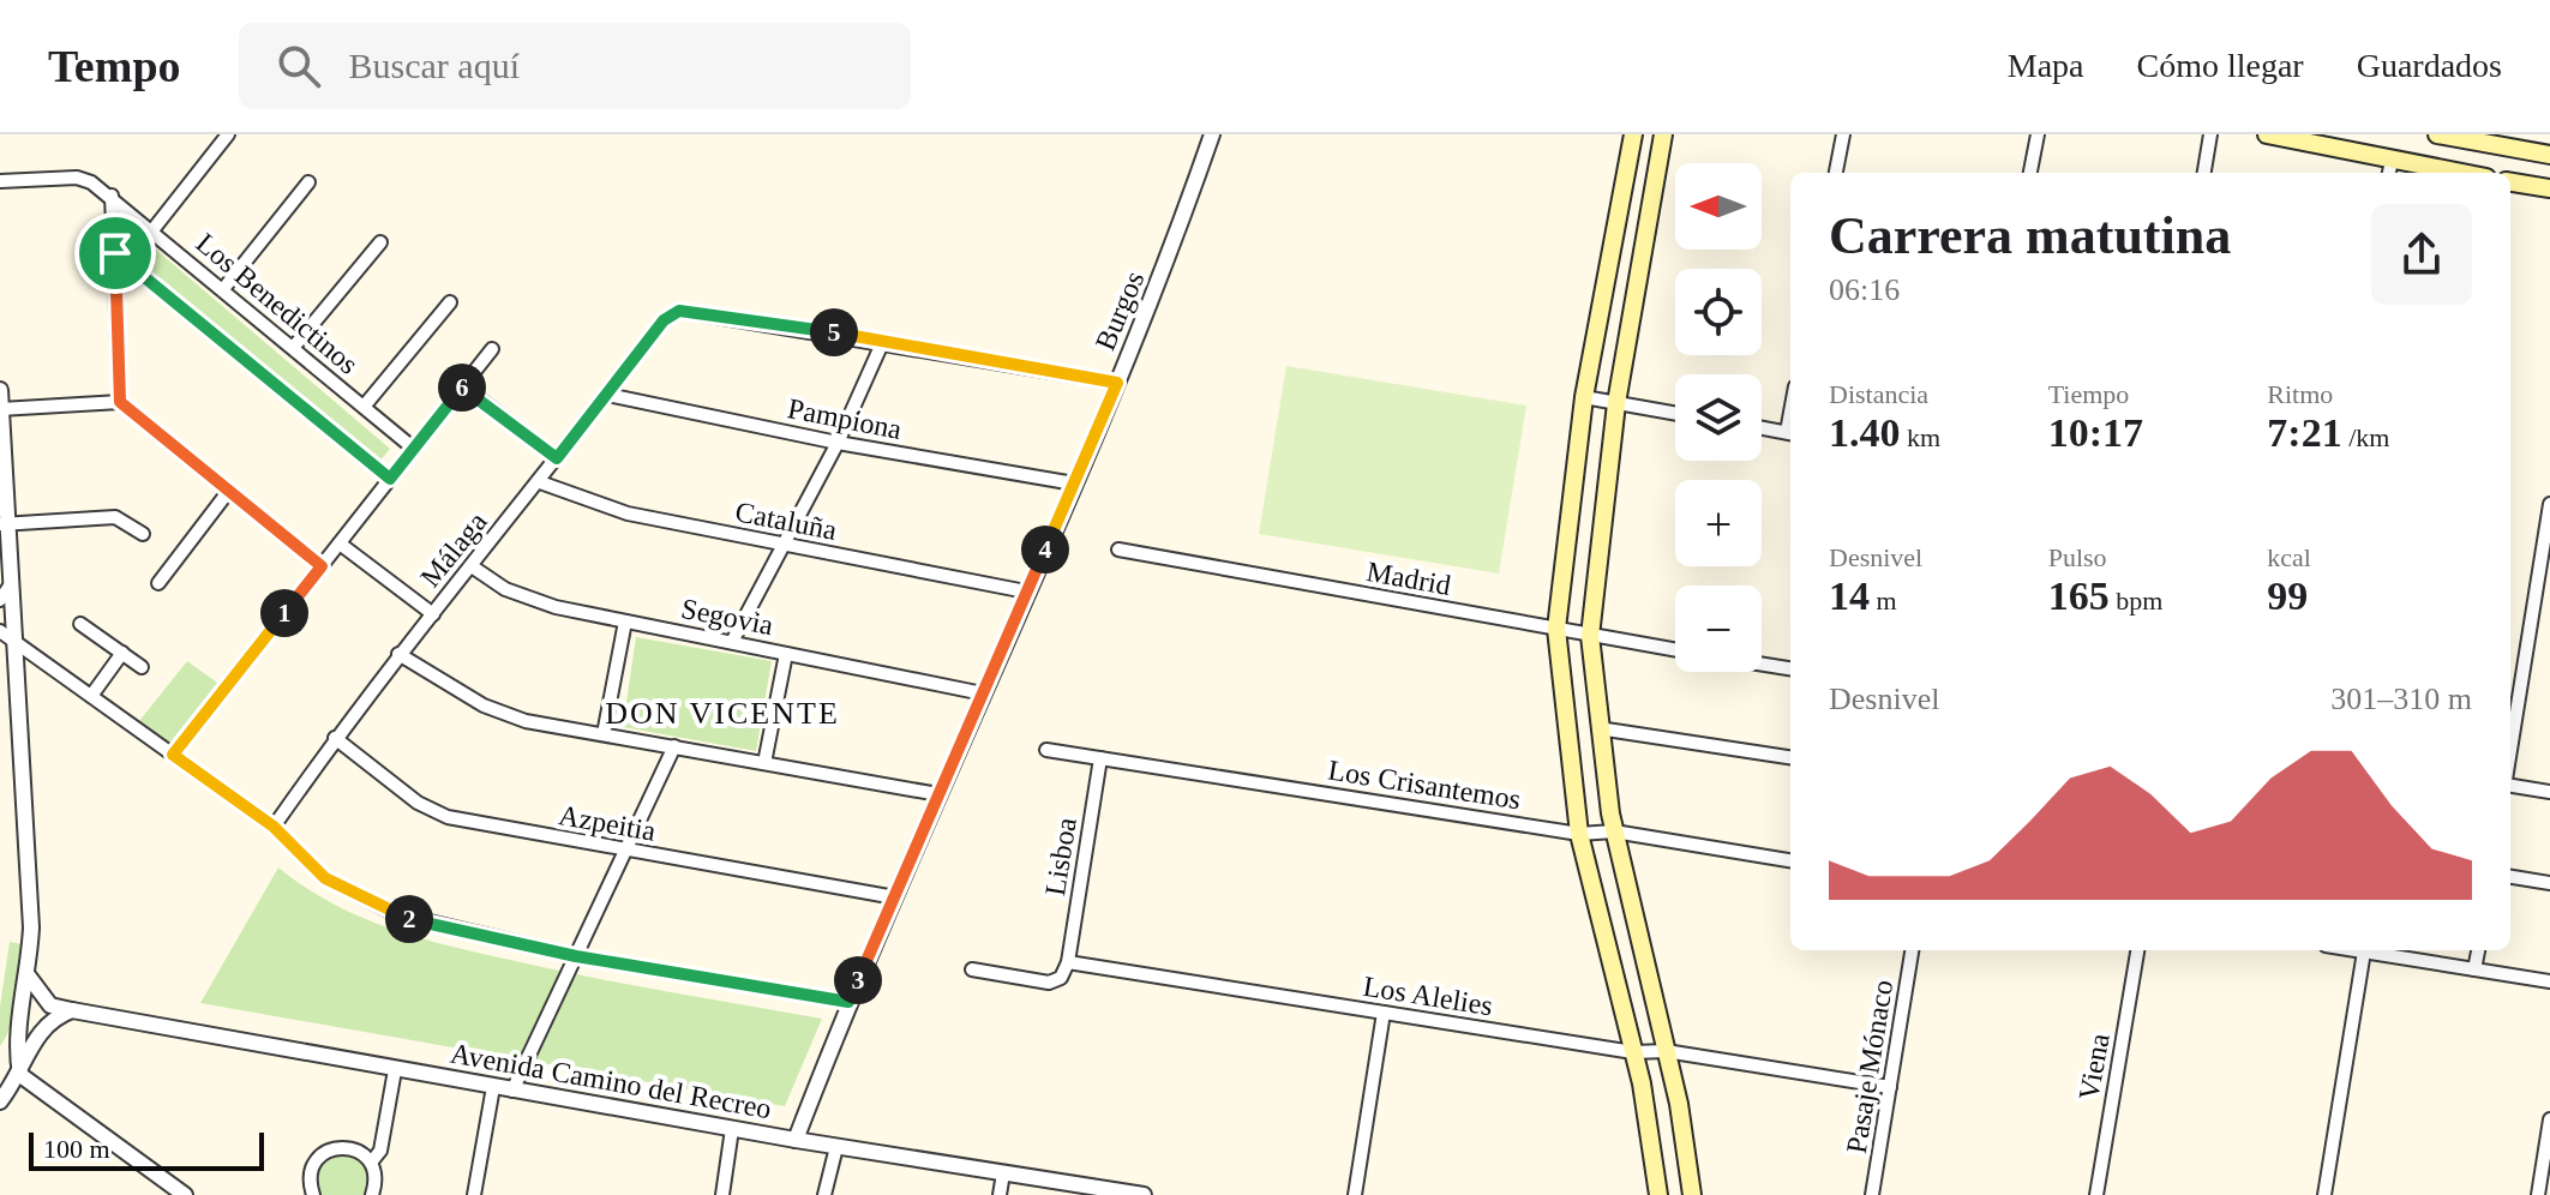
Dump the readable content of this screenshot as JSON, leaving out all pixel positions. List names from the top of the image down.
{
  "streets": {
    "street": [
      "Los Benedictinos",
      "Burgos",
      "Pampiona",
      "Cataluña",
      "Málaga",
      "Madrid",
      "Segovia",
      "Los Crisantemos",
      "Azpeitia",
      "Lisboa",
      "Los Alelies",
      "Pasaje Mónaco",
      "Viena",
      "Avenida Camino del Recreo"
    ]
  },
  "crossings": [
    ["Burgos", "Pampiona"],
    ["Burgos", "Cataluña"],
    ["Burgos", "Segovia"],
    ["Burgos", "Azpeitia"],
    ["Burgos", "Avenida Camino del Recreo"],
    ["Pampiona", "Málaga"],
    ["Cataluña", "Málaga"],
    ["Málaga", "Segovia"],
    ["Málaga", "Azpeitia"],
    ["Los Crisantemos", "Lisboa"],
    ["Lisboa", "Los Alelies"],
    ["Los Alelies", "Pasaje Mónaco"]
  ],
  "districts": ["DON VICENTE"],
  "scale_bar": "100 m",
  "north": "left",
  "page": {
    "header": "Tempo",
    "search": "Buscar aquí",
    "nav": ["Mapa", "Cómo llegar", "Guardados"],
    "map_buttons": ["+", "−"],
    "heading": ["Carrera matutina", "06:16"],
    "pins": [
      "5",
      "6",
      "4",
      "1",
      "2",
      "3"
    ],
    "stats": [
      ["Distancia", "1.40 km"],
      ["Tiempo", "10:17"],
      ["Ritmo", "7:21 /km"],
      ["Desnivel", "14 m"],
      ["Pulso", "165 bpm"],
      ["kcal", "99"]
    ],
    "chart": ["Desnivel", "301–310 m"],
    "scale": "100 m"
  }
}
